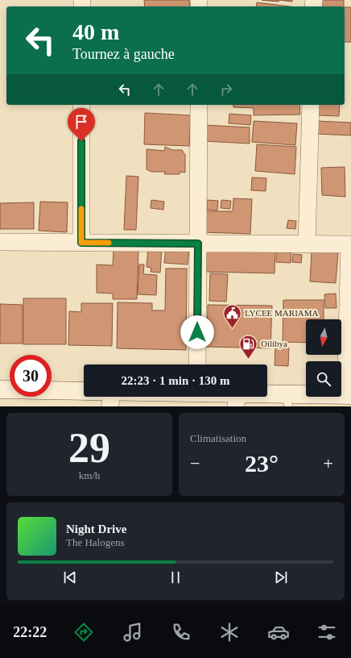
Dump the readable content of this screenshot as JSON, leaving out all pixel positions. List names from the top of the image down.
{
  "places": {
    "public building": ["LYCEE MARIAMA"],
    "fuel station": ["Oilibya"]
  },
  "north": "bottom",
  "page": {
    "turn": ["40 m", "Tournez à gauche"],
    "limit": "30",
    "trip": "22:23 · 1 min · 130 m",
    "tile": [
      ["29", "km/h"],
      "Climatisation"
    ],
    "heat": ["−", "23°", "+"],
    "song": ["Night Drive", "The Halogens"],
    "tabs": "22:22"
  }
}
